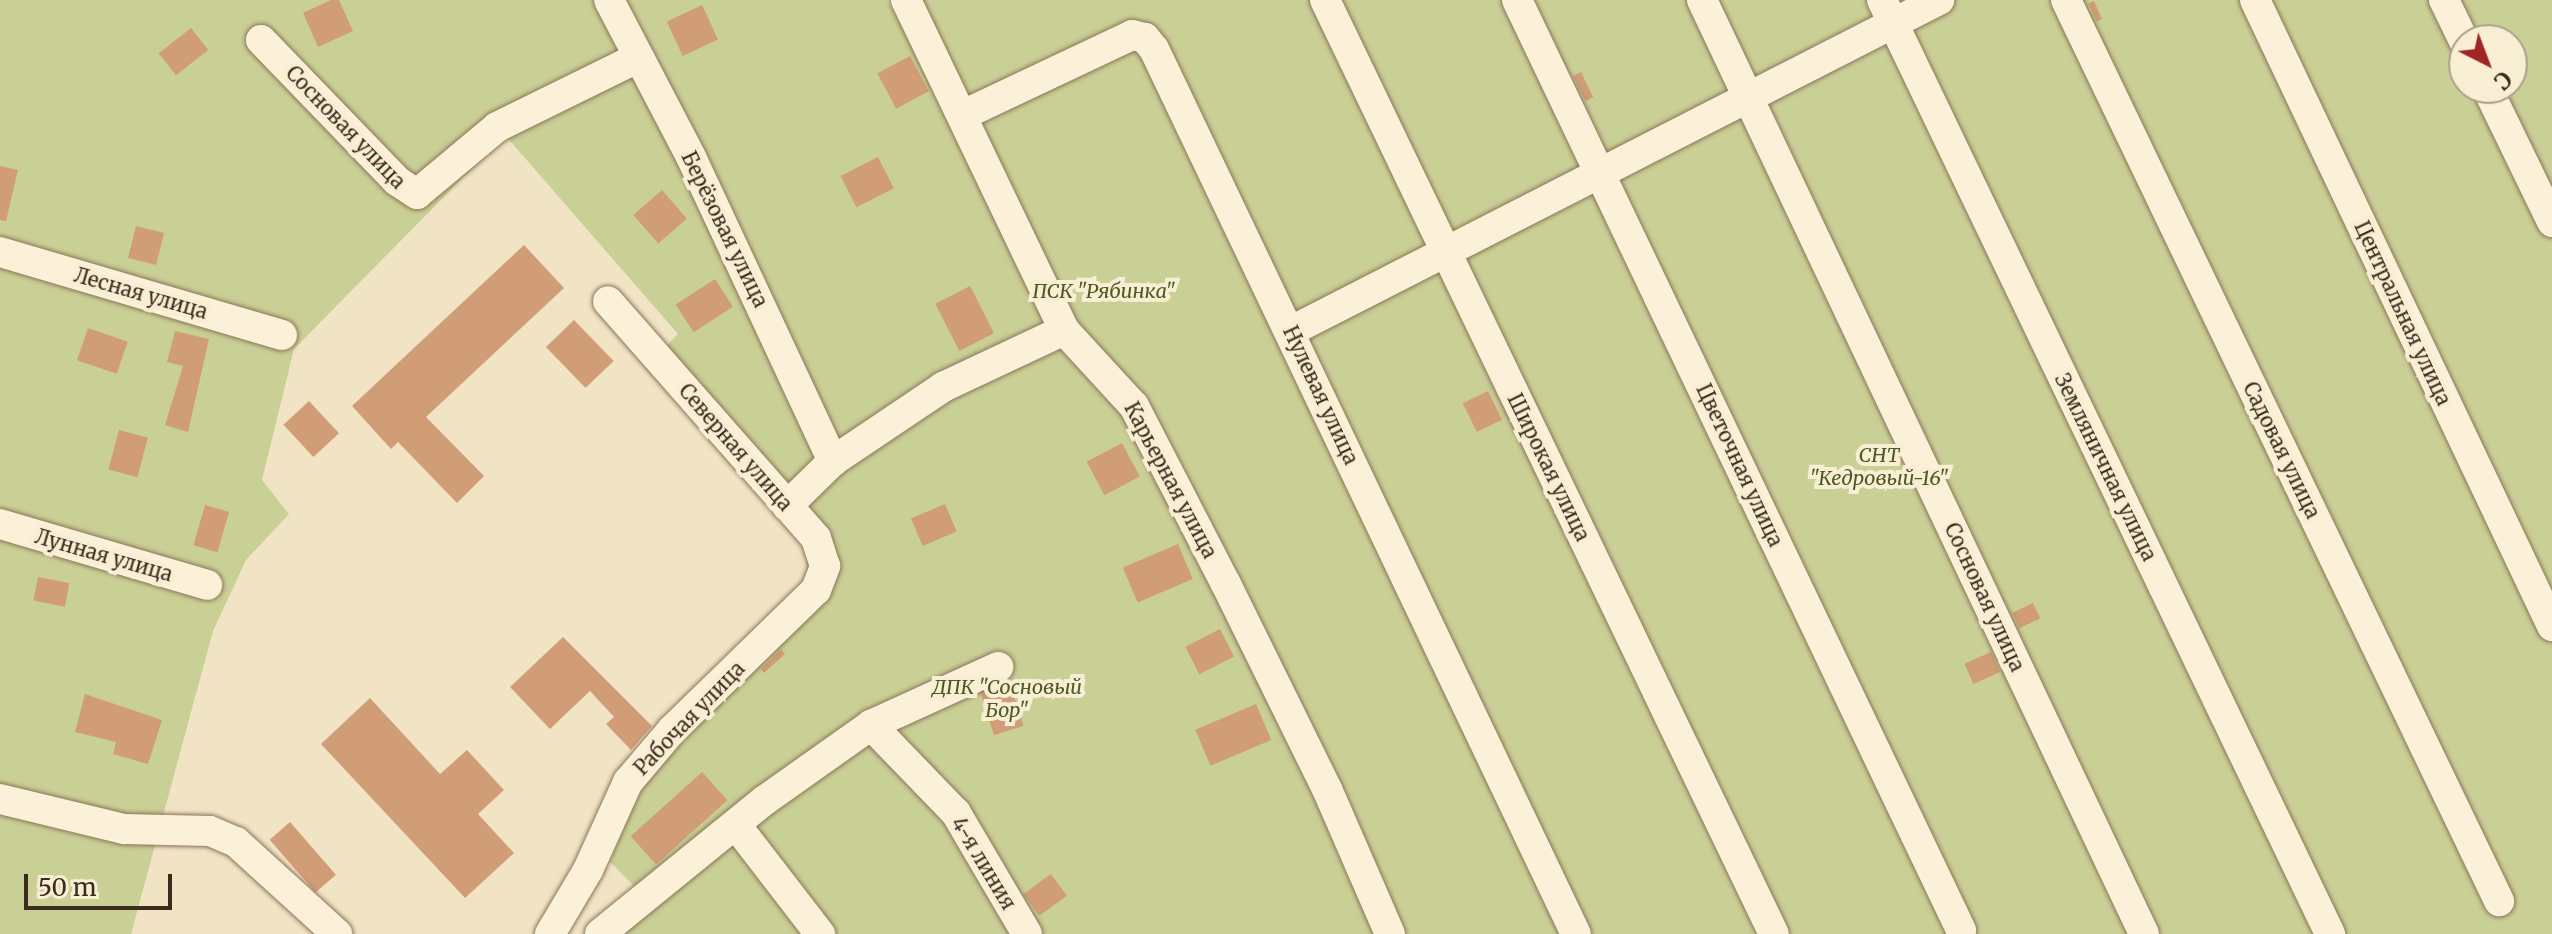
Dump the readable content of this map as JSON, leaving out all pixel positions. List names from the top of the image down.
{
  "streets": {
    "street": [
      "Сосновая улица",
      "Берёзовая улица",
      "Лесная улица",
      "Центральная улица",
      "Нулевая улица",
      "Северная улица",
      "Садовая улица",
      "Цветочная улица",
      "Широкая улица",
      "Земляничная улица",
      "Карьерная улица",
      "Лунная улица",
      "Рабочая улица",
      "4-я линия"
    ]
  },
  "crossings": [
    ["Сосновая улица", "Берёзовая улица"],
    ["Нулевая улица", "Карьерная улица"],
    ["Северная улица", "Рабочая улица"]
  ],
  "parks": ["ПСК \"Рябинка\"", "СНТ \"Кедровый-16\"", "ДПК \"Сосновый Бор\""],
  "scale_bar": "50 m",
  "north": "bottom right"
}
